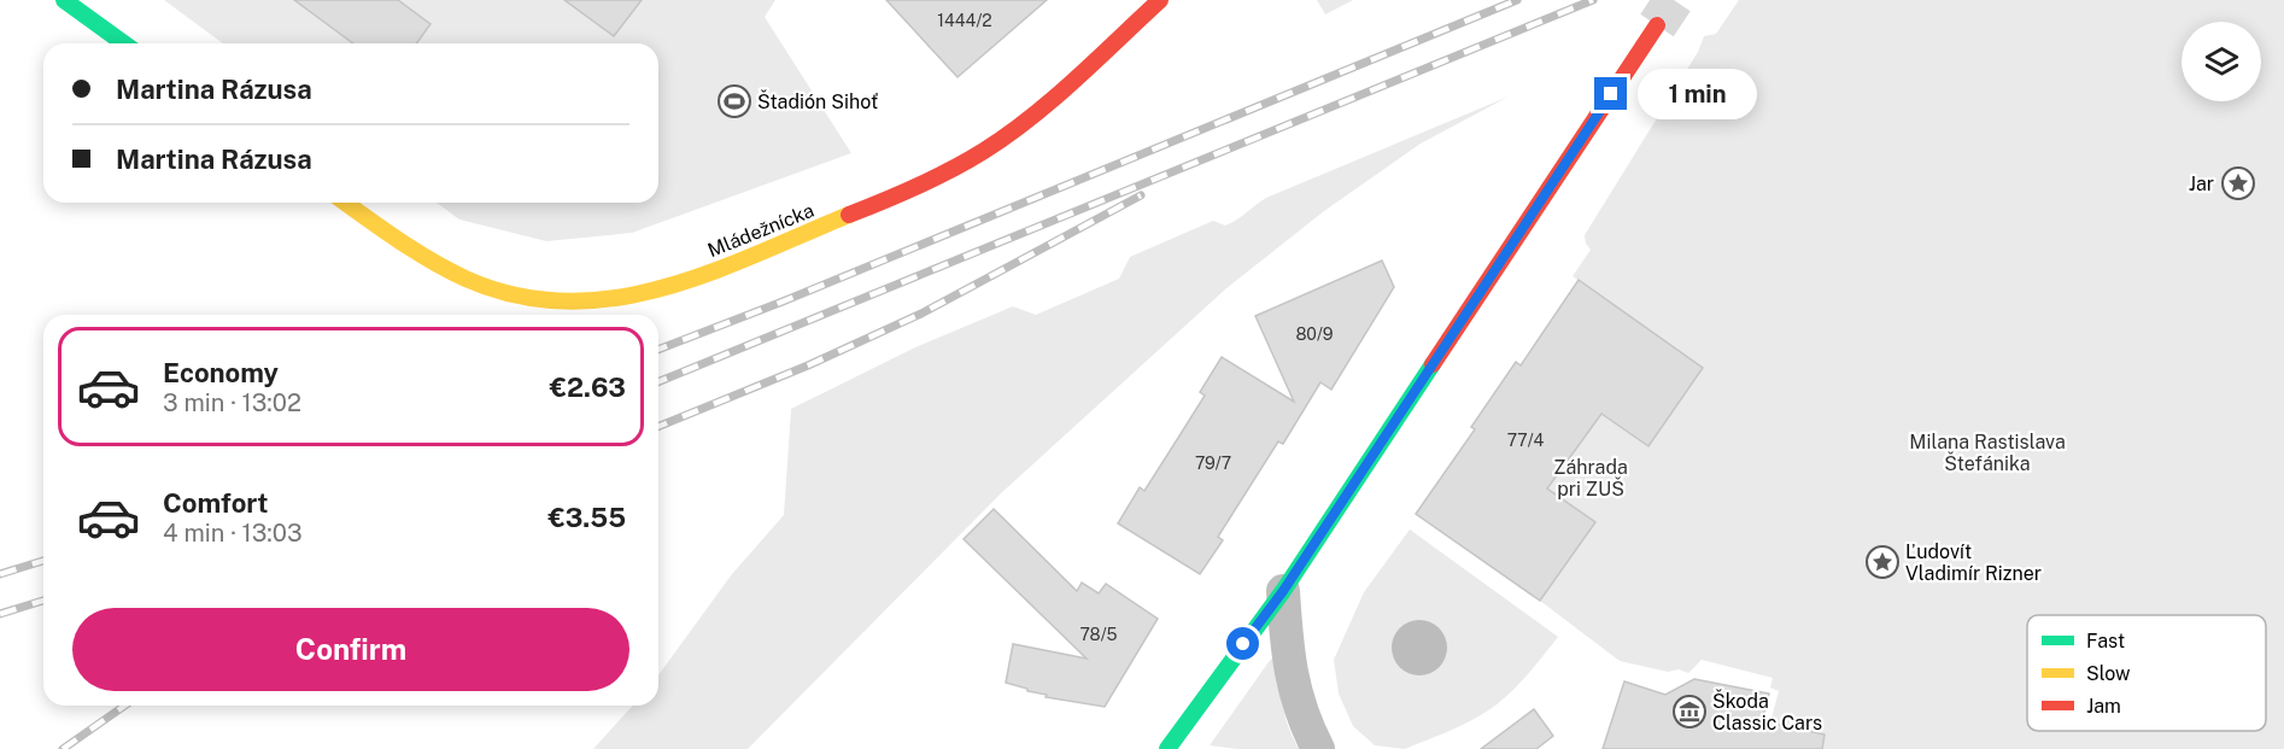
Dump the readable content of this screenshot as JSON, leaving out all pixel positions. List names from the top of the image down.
{
  "streets": {
    "street": ["Mládežnícka"]
  },
  "parks": ["Milana Rastislava Štefánika", "Záhrada pri ZUŠ"],
  "places": {
    "sports": ["Štadión Sihoť"],
    "place": ["Jar", "Ľudovít Vladimír Rizner"],
    "museum": ["Škoda Classic Cars"]
  },
  "house_numbers": [
    "1444/2",
    "80/9",
    "77/4",
    "79/7",
    "78/5"
  ],
  "legend": ["Fast", "Slow", "Jam"],
  "page": {
    "banner": ["Martina Rázusa", "Martina Rázusa"],
    "bubble": "1 min",
    "list": [
      {
        "name": "Economy",
        "note": "3 min · 13:02",
        "value": "€2.63"
      },
      {
        "name": "Comfort",
        "note": "4 min · 13:03",
        "value": "€3.55"
      }
    ],
    "buttons": "Confirm"
  }
}
